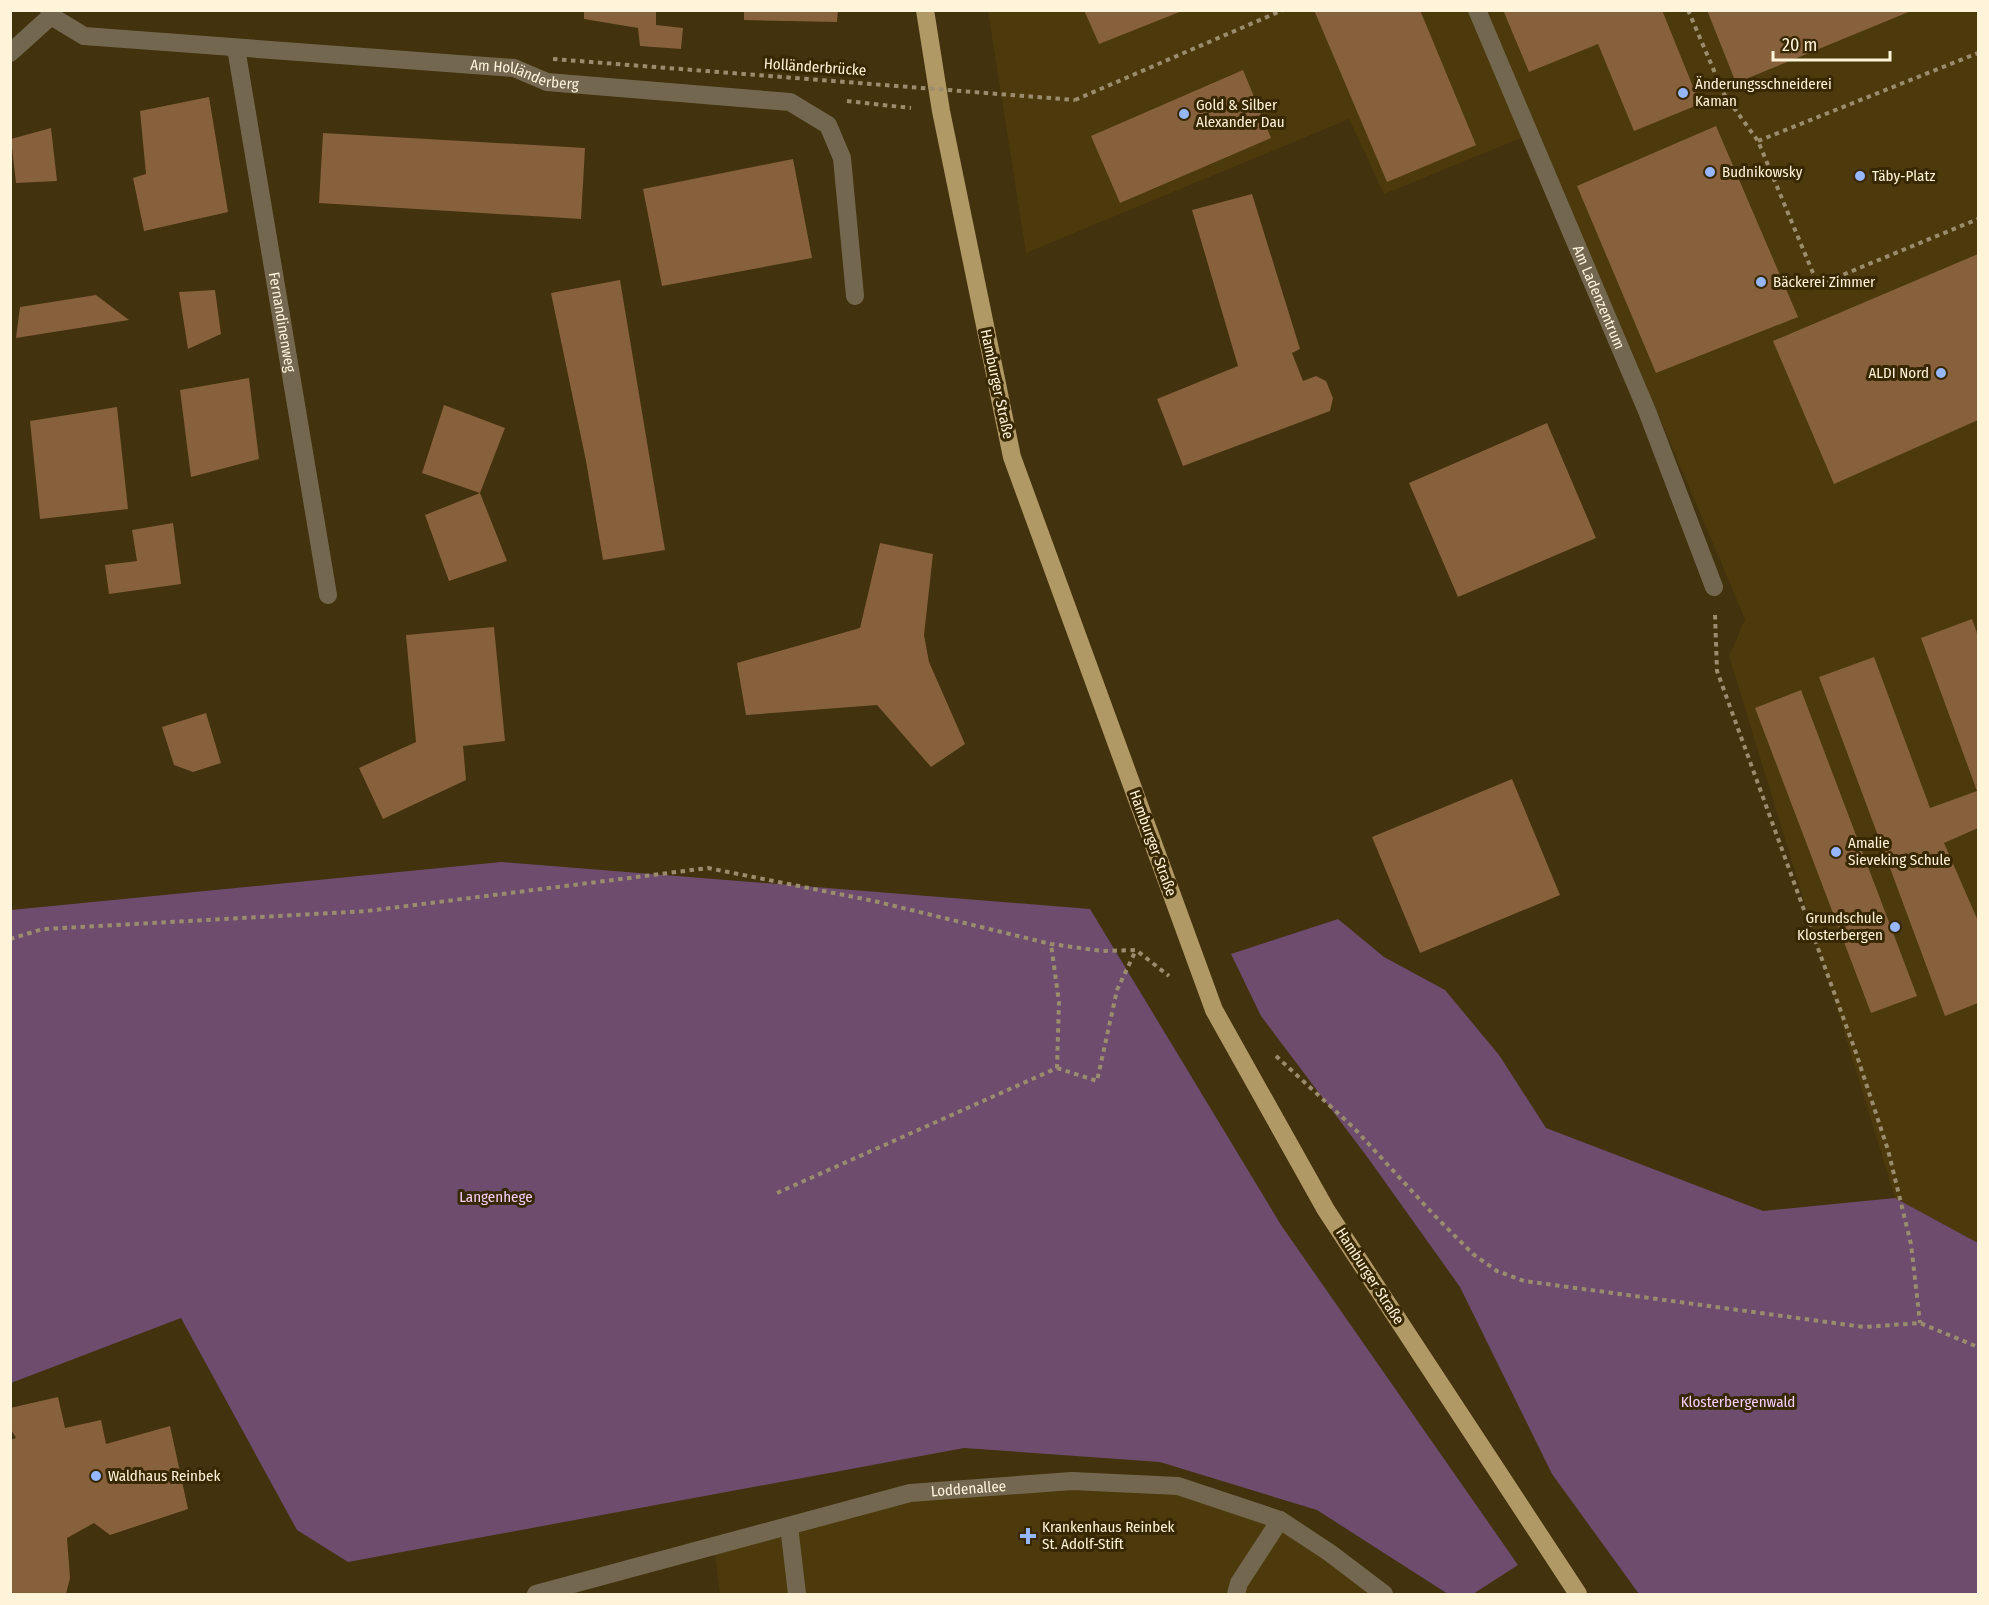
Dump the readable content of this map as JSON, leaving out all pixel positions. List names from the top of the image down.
{
  "streets": {
    "main road": ["Hamburger Straße"],
    "street": [
      "Am Holländerberg",
      "Am Ladenzentrum",
      "Fernandinenweg",
      "Loddenallee"
    ],
    "path": ["Holländerbrücke"]
  },
  "crossings": [
    ["Am Holländerberg", "Fernandinenweg"]
  ],
  "parks": ["Langenhege", "Klosterbergenwald"],
  "places": {
    "other": [
      "Änderungsschneiderei Kaman",
      "Gold & Silber Alexander Dau",
      "Budnikowsky",
      "Täby-Platz",
      "Bäckerei Zimmer",
      "ALDI Nord",
      "Amalie Sieveking Schule",
      "Grundschule Klosterbergen",
      "Waldhaus Reinbek"
    ],
    "health": ["Krankenhaus Reinbek St. Adolf-Stift"]
  },
  "scale_bar": "20 m"
}
